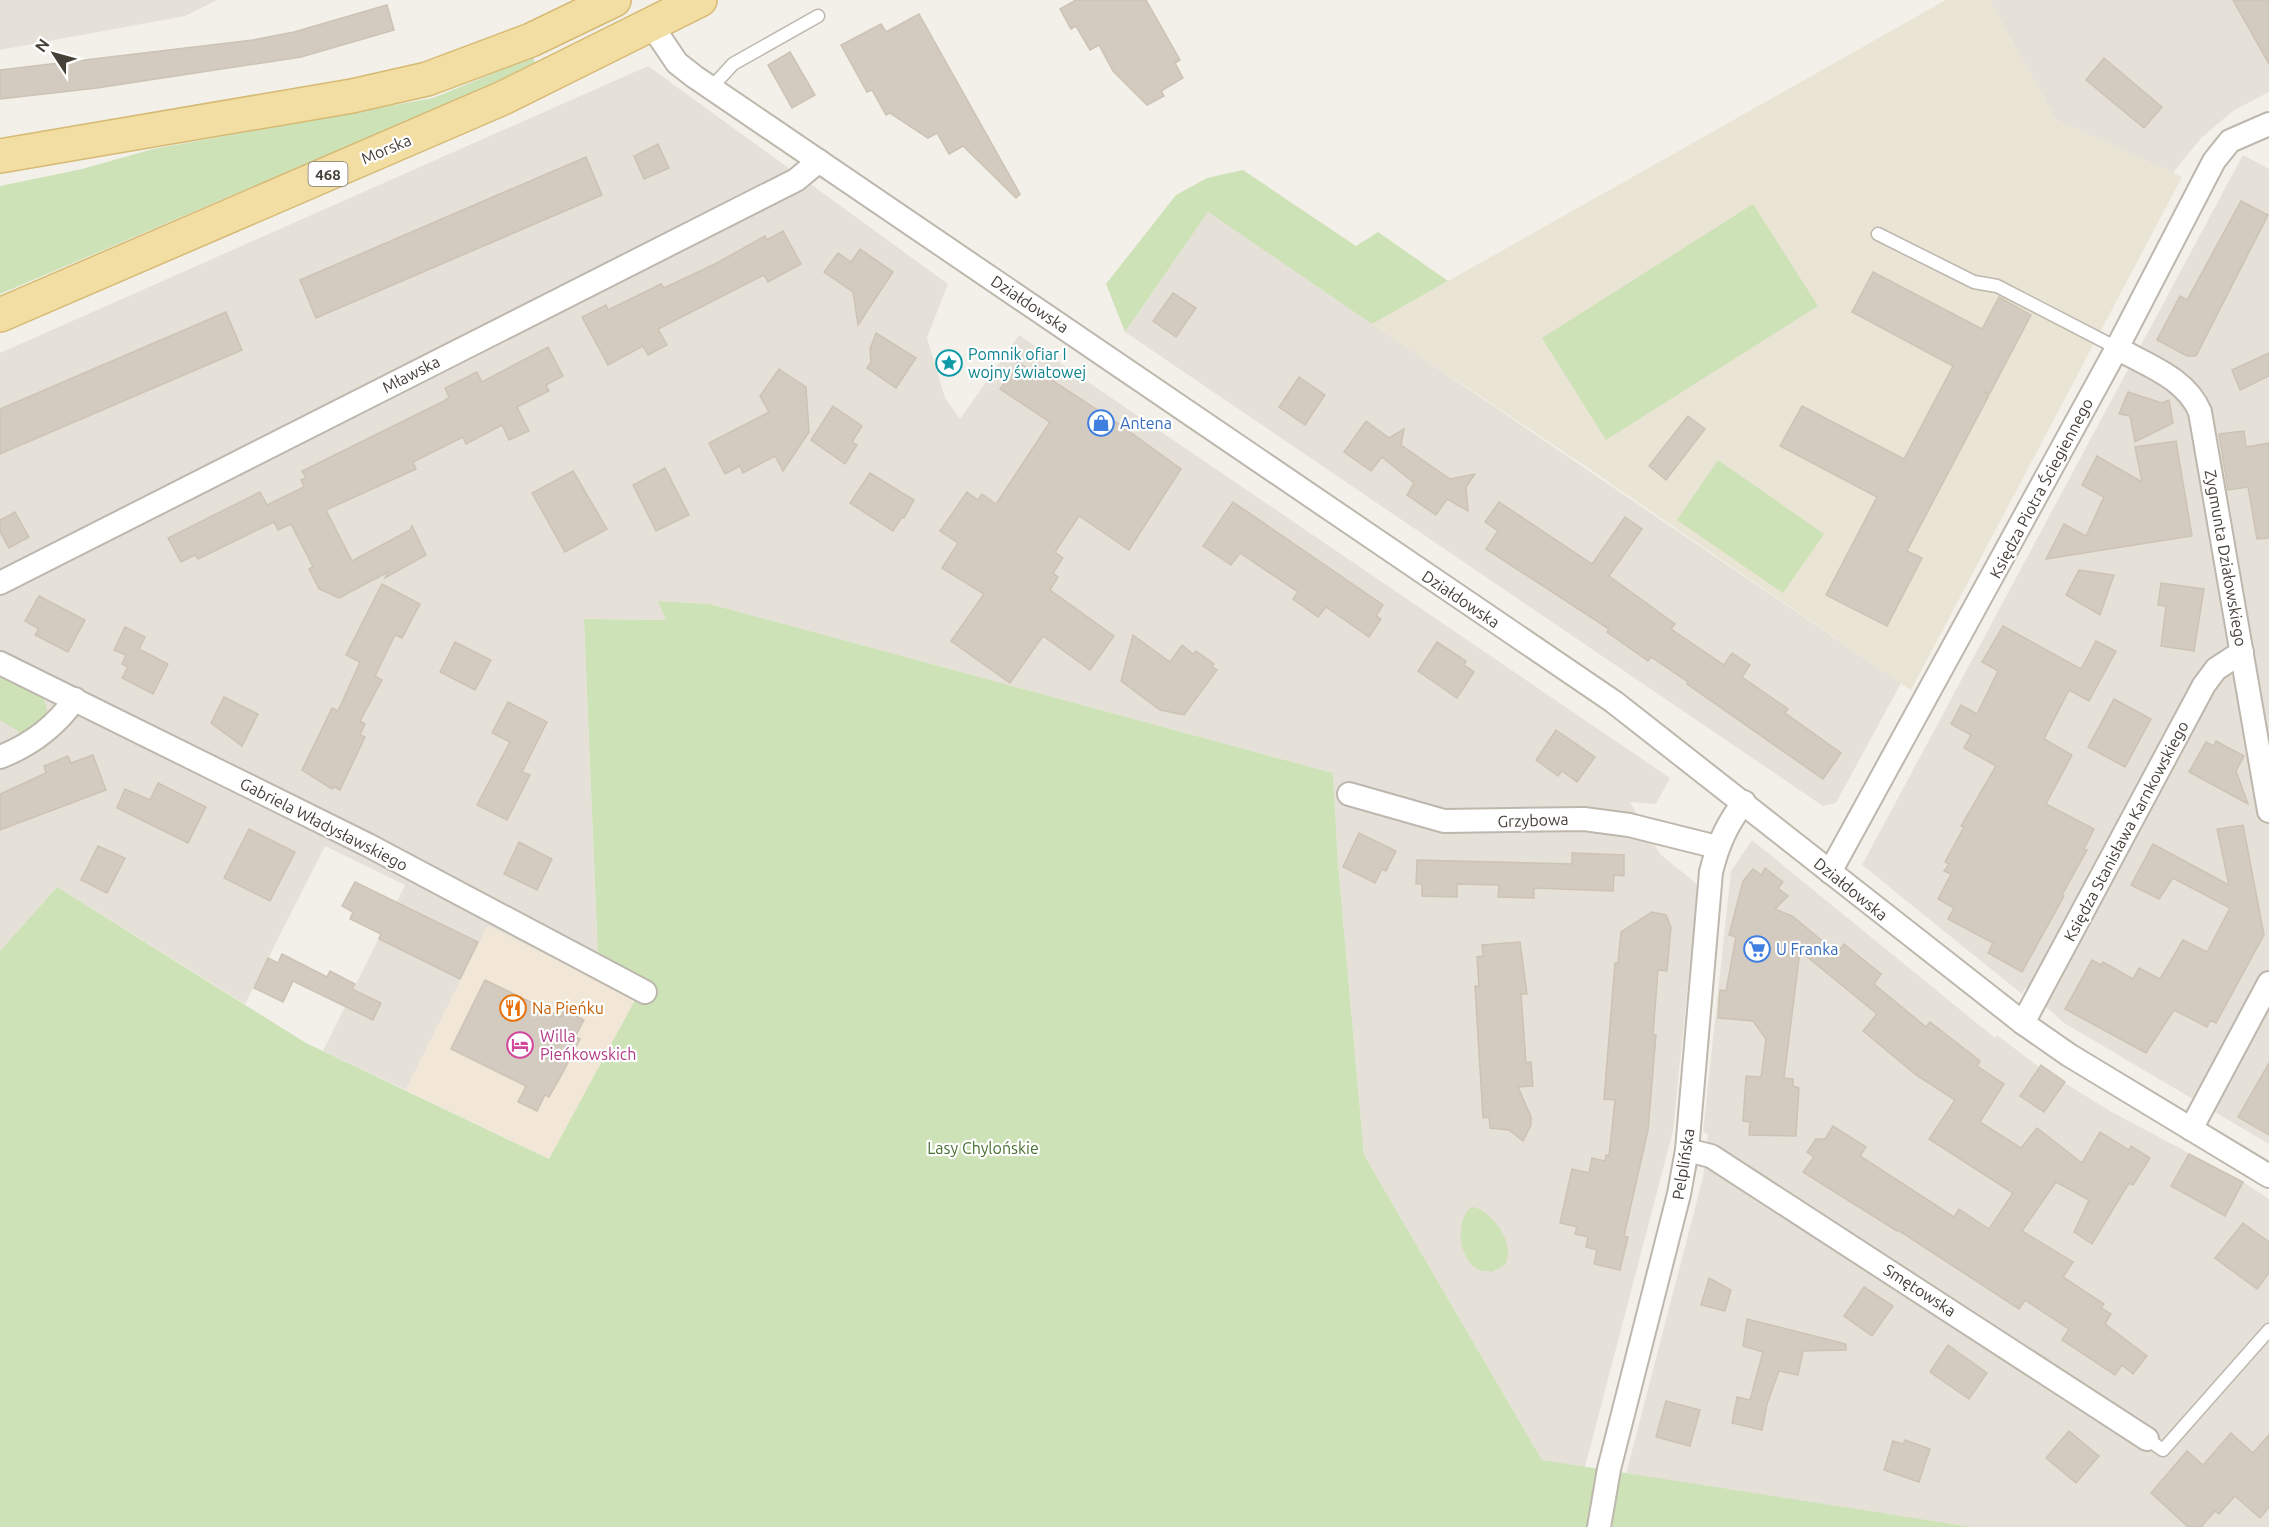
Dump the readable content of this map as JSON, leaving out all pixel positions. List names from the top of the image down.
{
  "streets": {
    "main road": ["Morska", "468"],
    "street": [
      "Działdowska",
      "Mławska",
      "Księdza Piotra Ściegiennego",
      "Zygmunta Działowskiego",
      "Grzybowa",
      "Gabriela Władysławskiego",
      "Księdza Stanisława Karnkowskiego",
      "Pelplińska",
      "Smętowska"
    ]
  },
  "crossings": [
    ["Morska", "Działdowska"],
    ["Działdowska", "Mławska"],
    ["Działdowska", "Księdza Piotra Ściegiennego"],
    ["Działdowska", "Księdza Stanisława Karnkowskiego"],
    ["Działdowska", "Pelplińska"],
    ["Księdza Piotra Ściegiennego", "Zygmunta Działowskiego"],
    ["Zygmunta Działowskiego", "Księdza Stanisława Karnkowskiego"],
    ["Grzybowa", "Pelplińska"],
    ["Pelplińska", "Smętowska"]
  ],
  "parks": ["Lasy Chylońskie"],
  "places": {
    "place": ["Pomnik ofiar I wojny światowej"],
    "shop": ["Antena"],
    "supermarket": ["U Franka"],
    "restaurant": ["Na Pieńku"],
    "hotel": ["Willa Pieńkowskich"]
  },
  "north": "top left"
}
